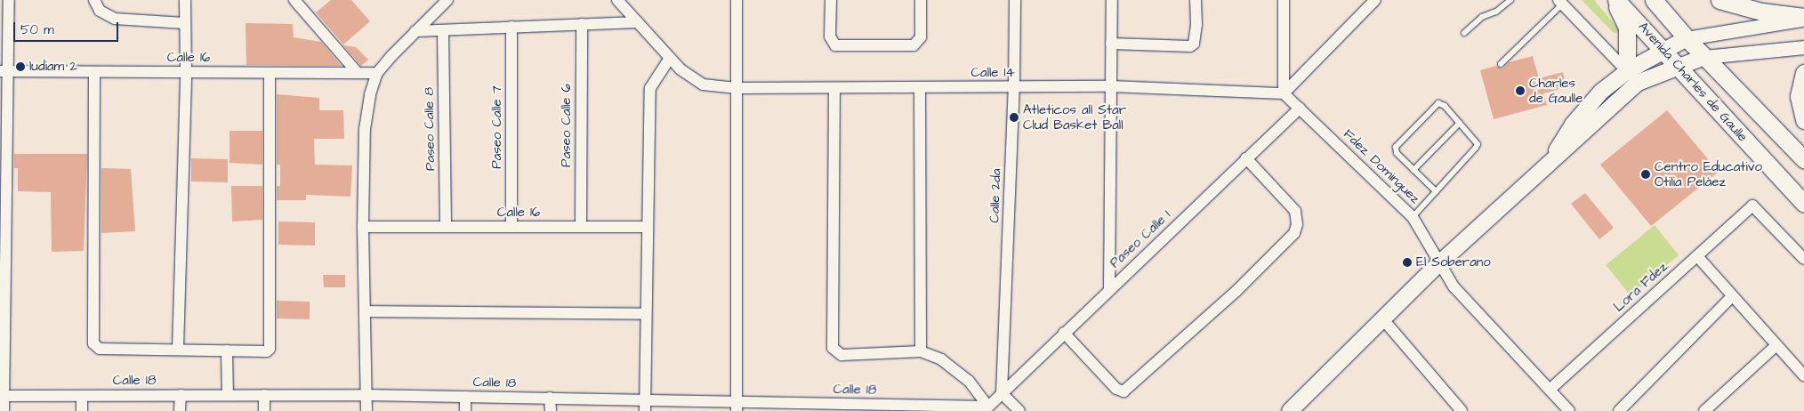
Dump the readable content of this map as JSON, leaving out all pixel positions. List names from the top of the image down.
{
  "streets": {
    "main road": ["Avenida Charles de Gaulle"],
    "street": [
      "Calle 16",
      "Calle 14",
      "Paseo Calle 6",
      "Paseo Calle 7",
      "Paseo Calle 8",
      "Fdez. Dominguez",
      "Calle 2da",
      "Paseo Calle 1",
      "Lora Fdez.",
      "Calle 18"
    ]
  },
  "crossings": [
    ["Calle 16", "Paseo Calle 6"],
    ["Calle 16", "Paseo Calle 7"],
    ["Calle 16", "Paseo Calle 8"],
    ["Calle 14", "Fdez. Dominguez"],
    ["Calle 14", "Calle 2da"],
    ["Fdez. Dominguez", "Paseo Calle 1"],
    ["Fdez. Dominguez", "Lora Fdez."],
    ["Calle 2da", "Paseo Calle 1"],
    ["Paseo Calle 1", "Calle 18"]
  ],
  "places": [
    "ludiam 2",
    "Charles de Gaulle",
    "Atleticos all Star Clud Basket Ball",
    "Centro Educativo Otilia Peláez",
    "El Soberano"
  ],
  "scale_bar": "50 m"
}
